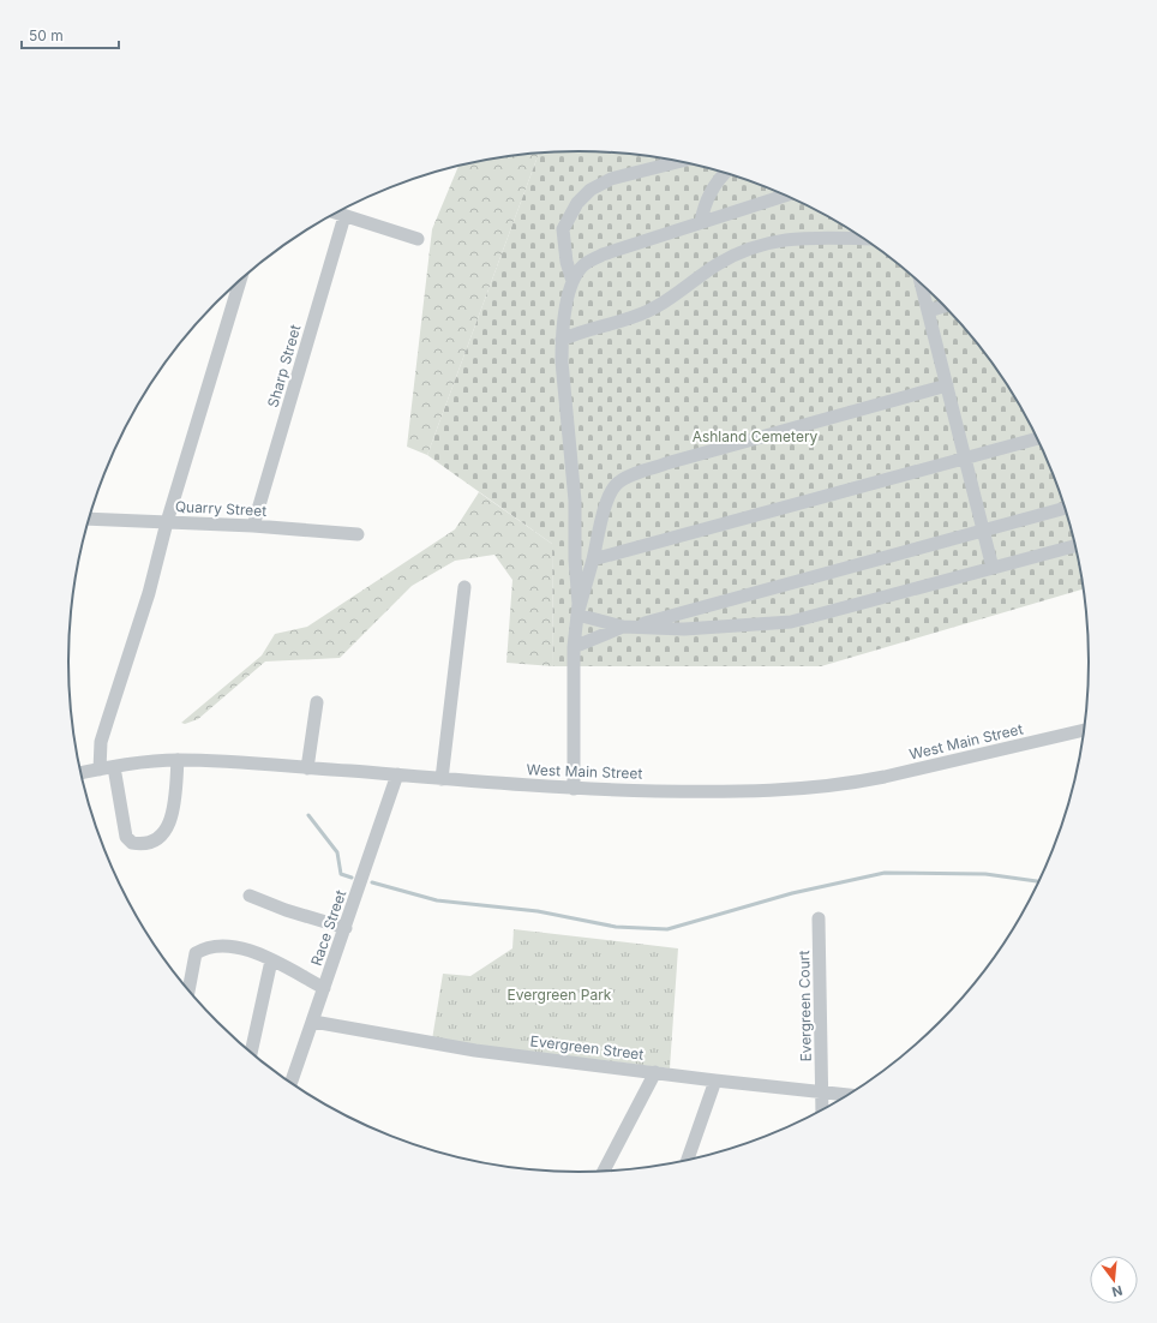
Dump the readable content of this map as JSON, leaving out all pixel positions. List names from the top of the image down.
{
  "streets": {
    "street": [
      "Sharp Street",
      "Quarry Street",
      "West Main Street",
      "Race Street",
      "Evergreen Court",
      "Evergreen Street"
    ]
  },
  "crossings": [
    ["Sharp Street", "Quarry Street"],
    ["West Main Street", "Race Street"],
    ["Race Street", "Evergreen Street"],
    ["Evergreen Court", "Evergreen Street"]
  ],
  "parks": ["Ashland Cemetery", "Evergreen Park"],
  "scale_bar": "50 m",
  "north": "bottom"
}
